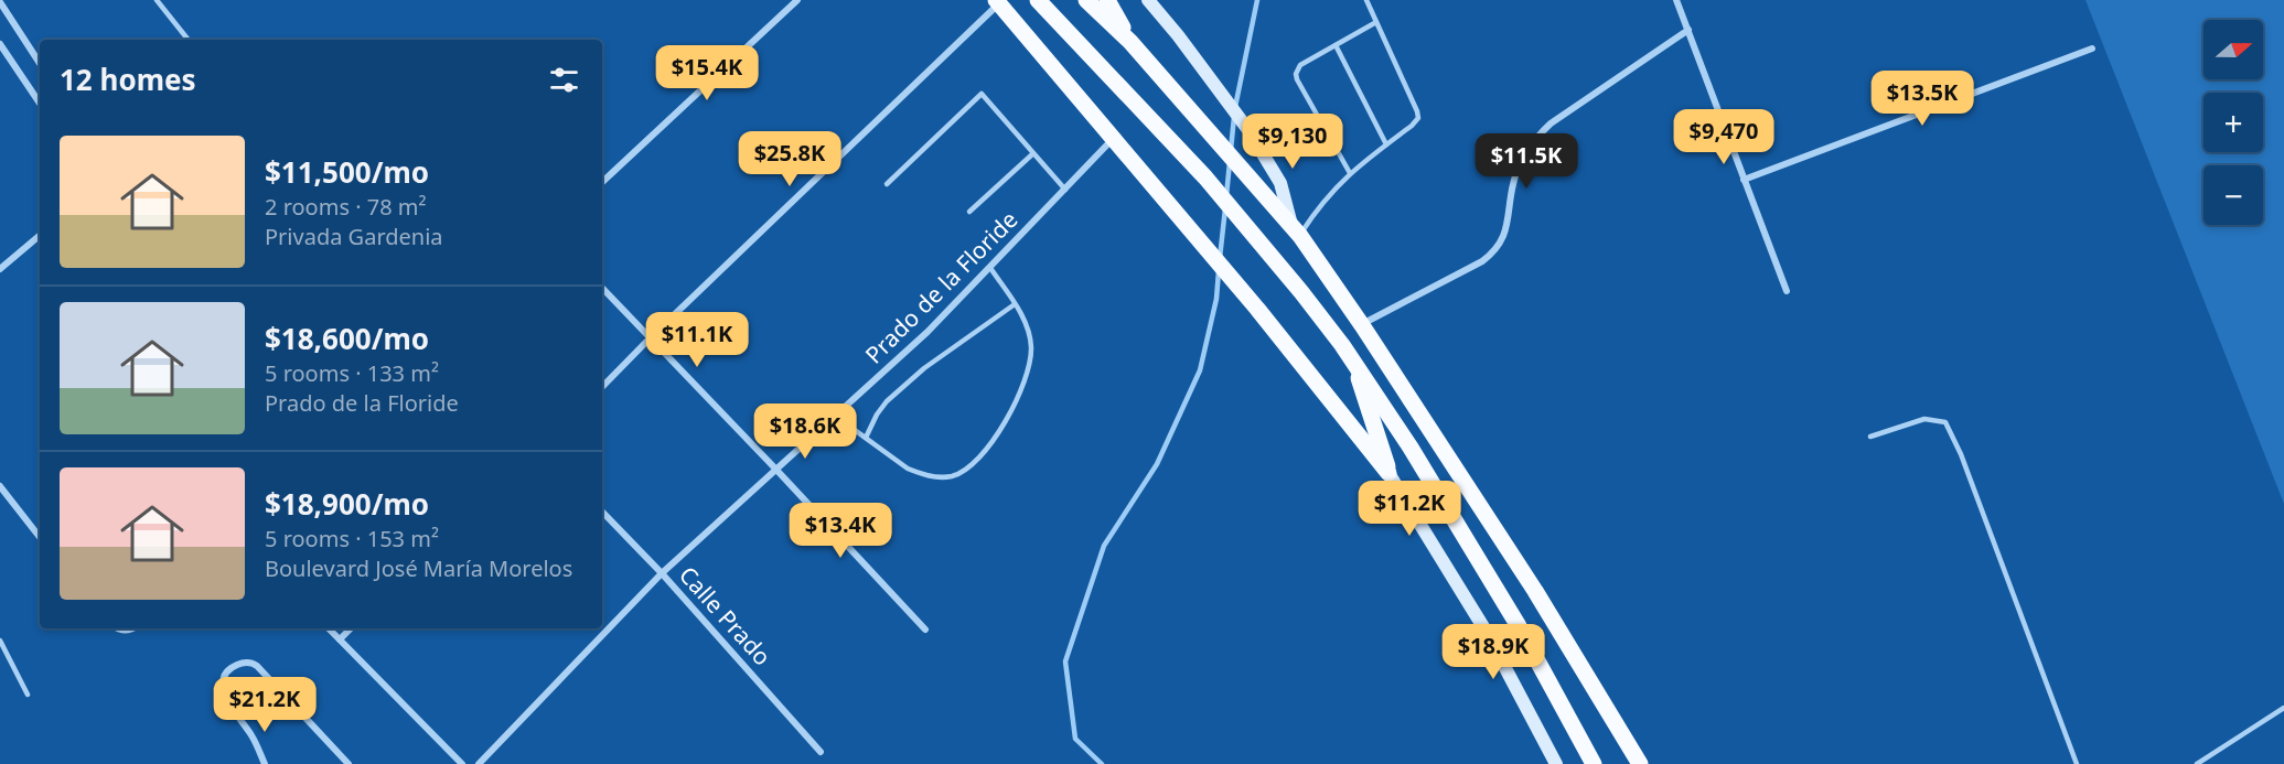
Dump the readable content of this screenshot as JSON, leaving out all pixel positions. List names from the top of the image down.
{
  "streets": {
    "street": ["Prado de la Floride", "Calle Prado"]
  },
  "crossings": [
    ["Prado de la Floride", "Calle Prado"]
  ],
  "north": "right",
  "page": {
    "map_buttons": ["+", "−"],
    "heading": "12 homes",
    "price": [
      "$15.4K",
      "$13.5K",
      "$9,470",
      "$9,130",
      "$25.8K",
      "$11.5K",
      "$11.1K",
      "$18.6K",
      "$11.2K",
      "$13.4K",
      "$18.9K",
      "$21.2K"
    ],
    "list": [
      {
        "name": "$11,500/mo",
        "note": "2 rooms · 78 m² · Privada Gardenia"
      },
      {
        "name": "$18,600/mo",
        "note": "5 rooms · 133 m² · Prado de la Floride"
      },
      {
        "name": "$18,900/mo",
        "note": "5 rooms · 153 m² · Boulevard José María Morelos"
      }
    ]
  }
}
